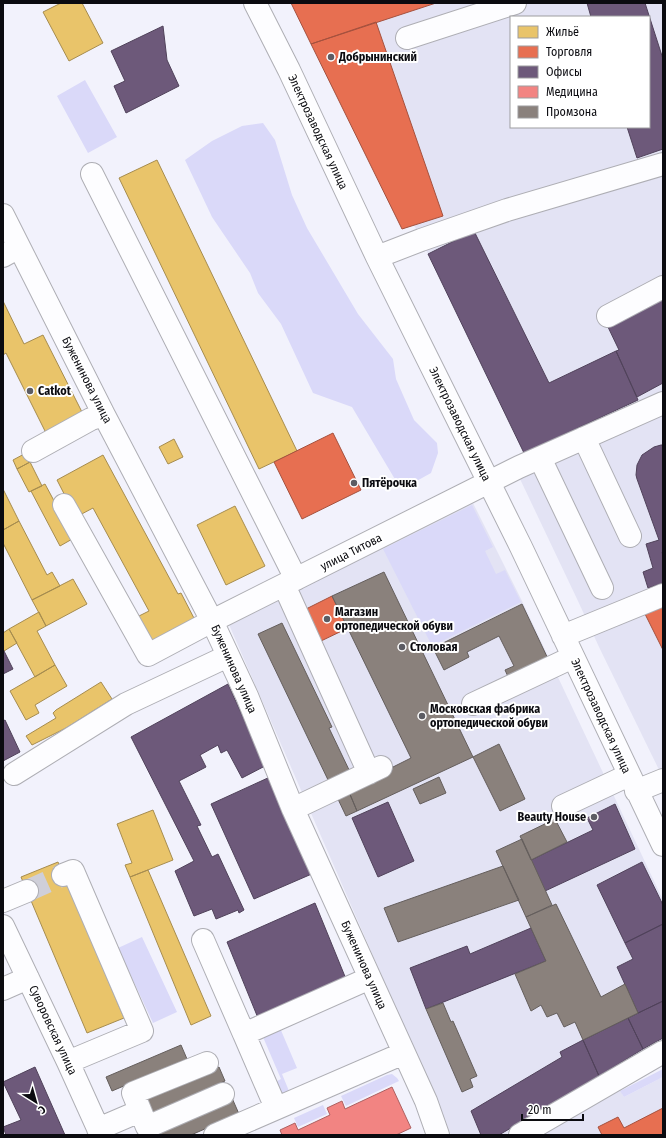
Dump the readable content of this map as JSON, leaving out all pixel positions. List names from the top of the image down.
{
  "streets": {
    "street": [
      "Электрозаводская улица",
      "Буженинова улица",
      "улица Титова",
      "Суворовская улица"
    ]
  },
  "crossings": [
    ["Электрозаводская улица", "улица Титова"],
    ["Буженинова улица", "улица Титова"]
  ],
  "places": [
    "Добрынинский",
    "Catkot",
    "Пятёрочка",
    "Магазин ортопедической обуви",
    "Столовая",
    "Московская фабрика ортопедической обуви",
    "Beauty House"
  ],
  "legend": [
    "Жильё",
    "Торговля",
    "Офисы",
    "Медицина",
    "Промзона"
  ],
  "scale_bar": "20 m",
  "north": "bottom right"
}
